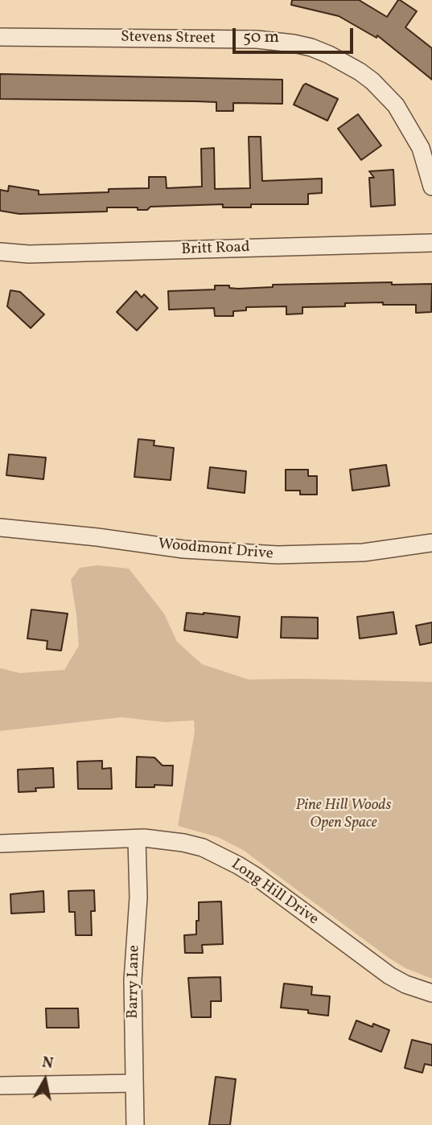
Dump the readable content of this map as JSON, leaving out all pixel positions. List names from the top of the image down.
{
  "streets": {
    "street": [
      "Stevens Street",
      "Britt Road",
      "Woodmont Drive",
      "Long Hill Drive",
      "Barry Lane"
    ]
  },
  "crossings": [
    ["Long Hill Drive", "Barry Lane"]
  ],
  "parks": ["Pine Hill Woods Open Space"],
  "scale_bar": "50 m",
  "north": "top"
}
